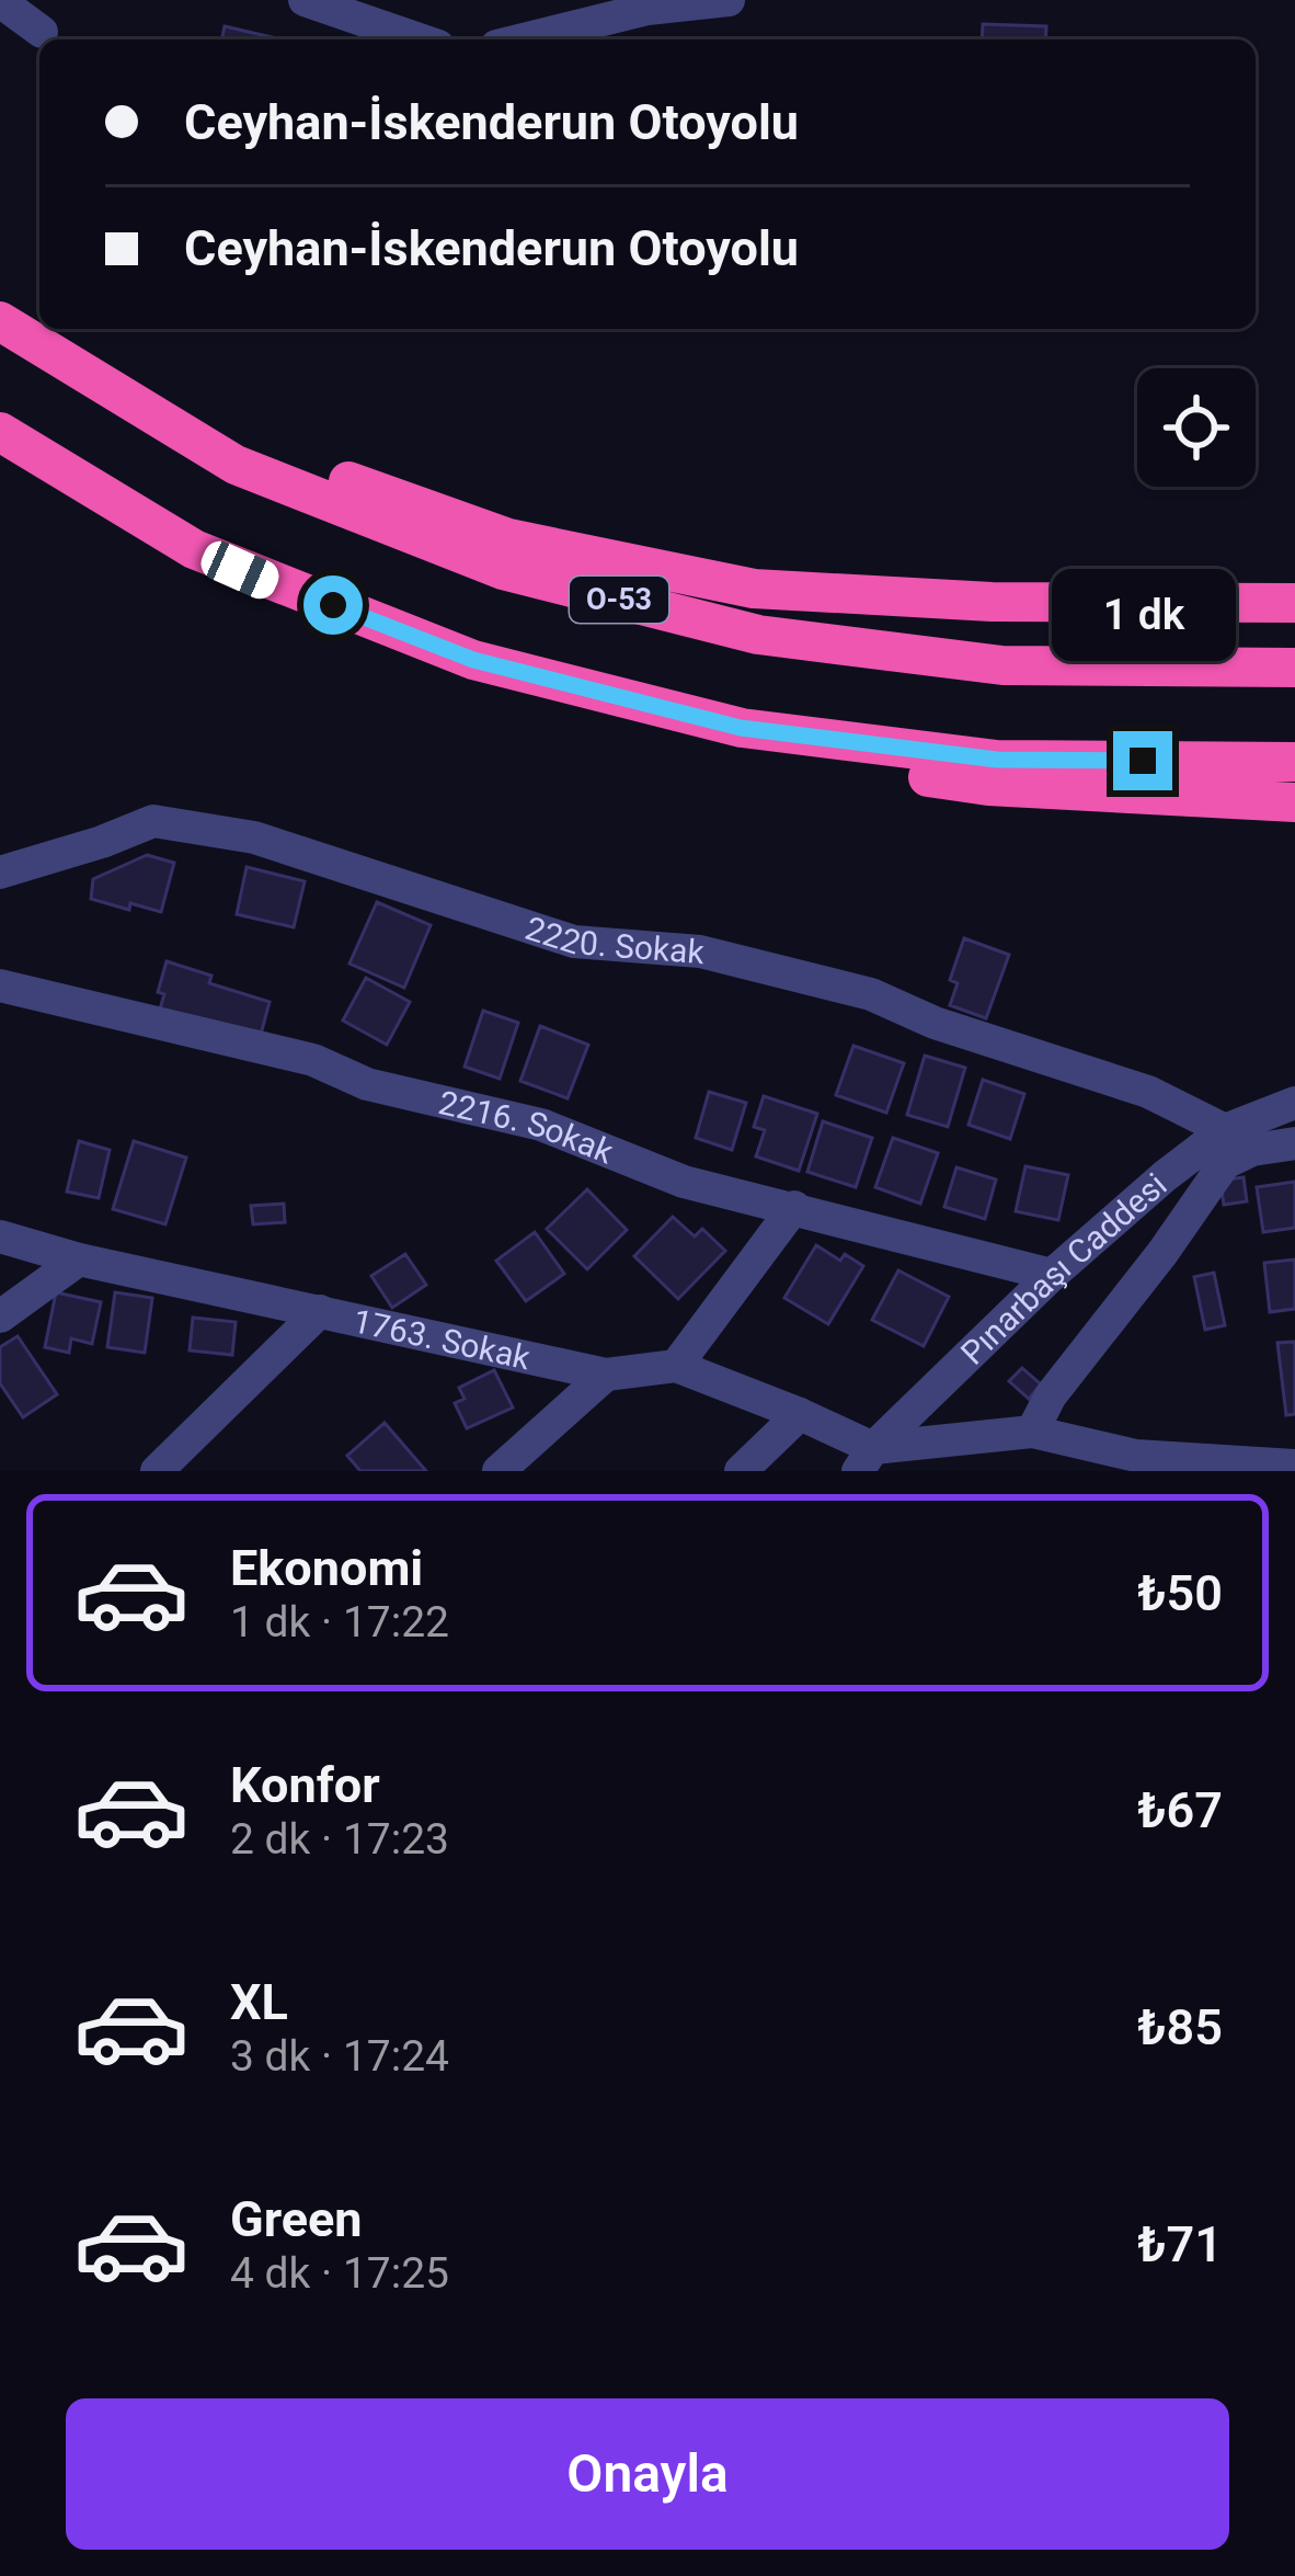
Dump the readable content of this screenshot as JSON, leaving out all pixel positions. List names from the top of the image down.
{
  "streets": {
    "highway": ["O-53"],
    "street": [
      "2220. Sokak",
      "2216. Sokak",
      "Pınarbaşı Caddesi",
      "1763. Sokak"
    ]
  },
  "crossings": [
    ["2220. Sokak", "Pınarbaşı Caddesi"],
    ["2216. Sokak", "Pınarbaşı Caddesi"],
    ["Pınarbaşı Caddesi", "1763. Sokak"]
  ],
  "page": {
    "banner": ["Ceyhan-İskenderun Otoyolu", "Ceyhan-İskenderun Otoyolu"],
    "bubble": "1 dk",
    "list": [
      {
        "name": "Ekonomi",
        "note": "1 dk · 17:22",
        "value": "₺50"
      },
      {
        "name": "Konfor",
        "note": "2 dk · 17:23",
        "value": "₺67"
      },
      {
        "name": "XL",
        "note": "3 dk · 17:24",
        "value": "₺85"
      },
      {
        "name": "Green",
        "note": "4 dk · 17:25",
        "value": "₺71"
      }
    ],
    "buttons": "Onayla"
  }
}
